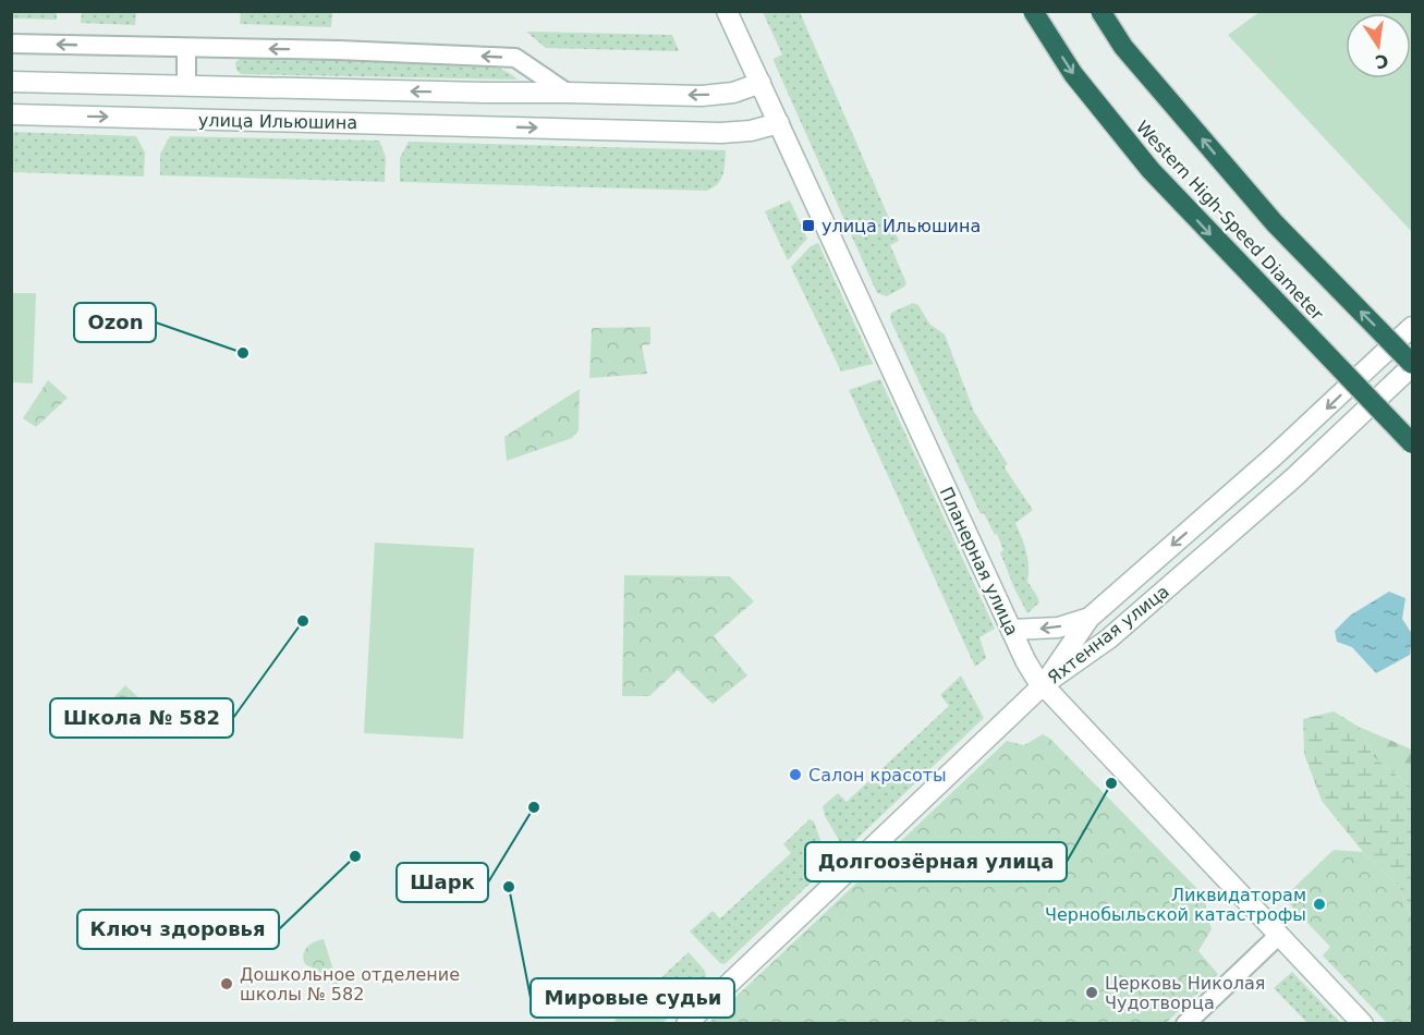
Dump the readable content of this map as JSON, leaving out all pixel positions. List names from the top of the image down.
{
  "streets": {
    "highway": ["Western High-Speed Diameter"],
    "main road": ["улица Ильюшина", "Планерная улица", "Яхтенная улица"]
  },
  "crossings": [
    ["улица Ильюшина", "Планерная улица"],
    ["Western High-Speed Diameter", "Яхтенная улица"],
    ["Планерная улица", "Яхтенная улица"]
  ],
  "places": {
    "transit": ["улица Ильюшина"],
    "other": [
      "Ozon",
      "Школа № 582",
      "Салон красоты",
      "Долгоозёрная улица",
      "Шарк",
      "Ключ здоровья",
      "Мировые судьи",
      "Ликвидаторам Чернобыльской катастрофы",
      "Дошкольное отделение школы № 582",
      "Церковь Николая Чудотворца"
    ]
  },
  "north": "bottom"
}
